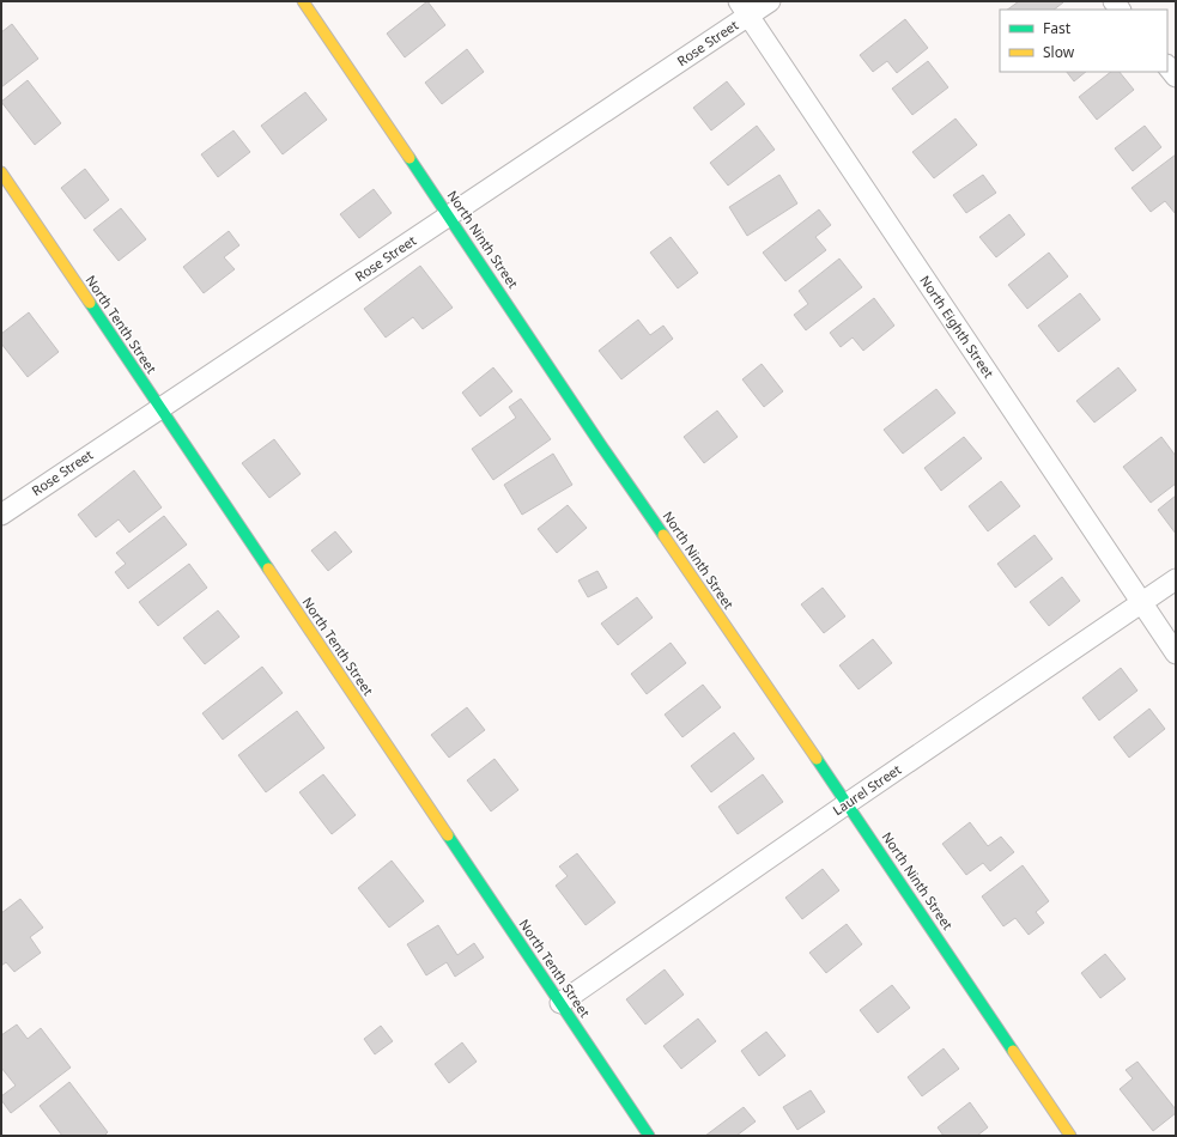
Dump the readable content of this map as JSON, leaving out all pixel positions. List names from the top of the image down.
{
  "streets": {
    "street": [
      "Rose Street",
      "North Ninth Street",
      "North Tenth Street",
      "North Eighth Street",
      "Laurel Street"
    ]
  },
  "crossings": [
    ["Rose Street", "North Ninth Street"],
    ["Rose Street", "North Tenth Street"],
    ["Rose Street", "North Eighth Street"],
    ["North Ninth Street", "Laurel Street"],
    ["North Tenth Street", "Laurel Street"],
    ["North Eighth Street", "Laurel Street"]
  ],
  "legend": ["Fast", "Slow"]
}
